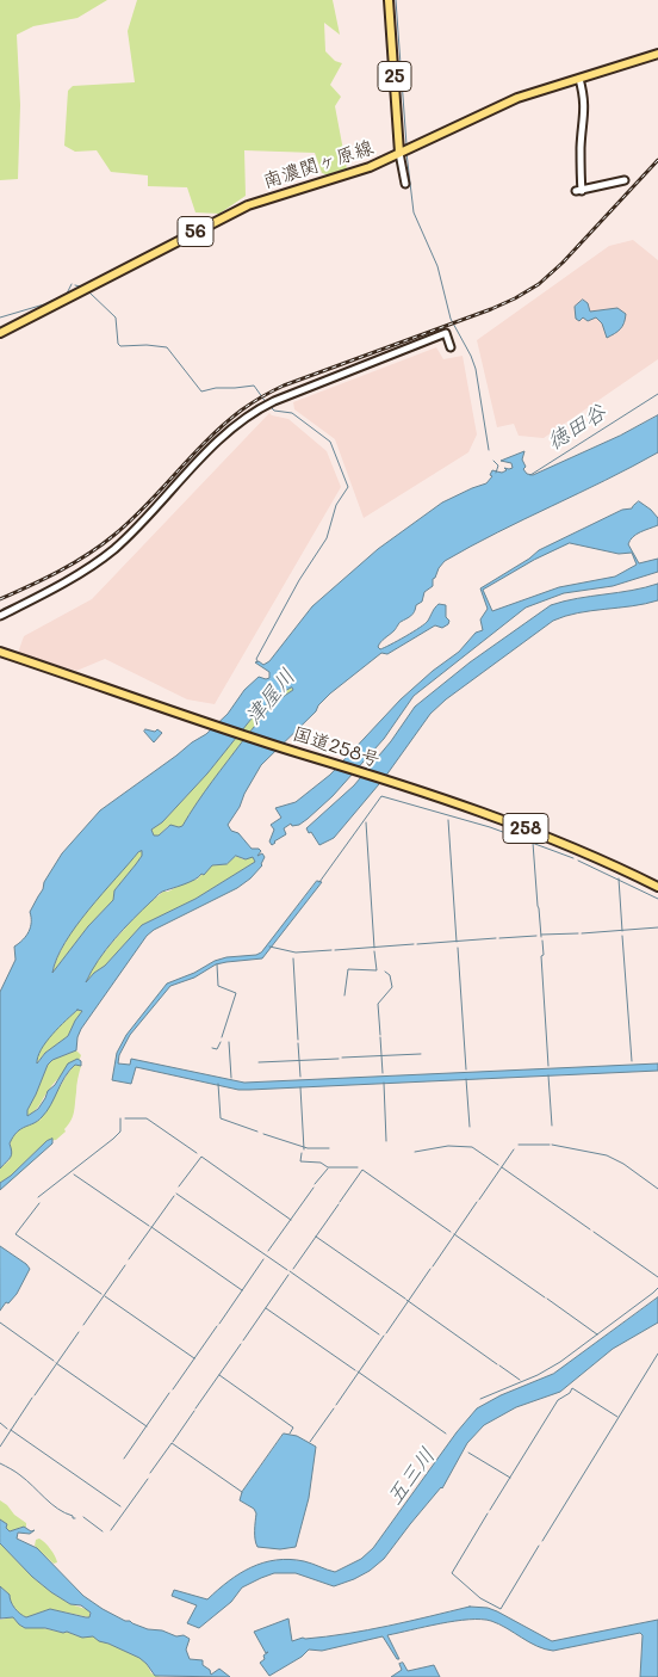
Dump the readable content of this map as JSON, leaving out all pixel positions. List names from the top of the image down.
{
  "streets": {
    "main road": [
      "25",
      "南濃関ヶ原線",
      "56",
      "国道258号",
      "258"
    ]
  },
  "crossings": [
    ["25", "南濃関ヶ原線"]
  ],
  "water": ["徳田谷", "津屋川", "五三川"]
}
